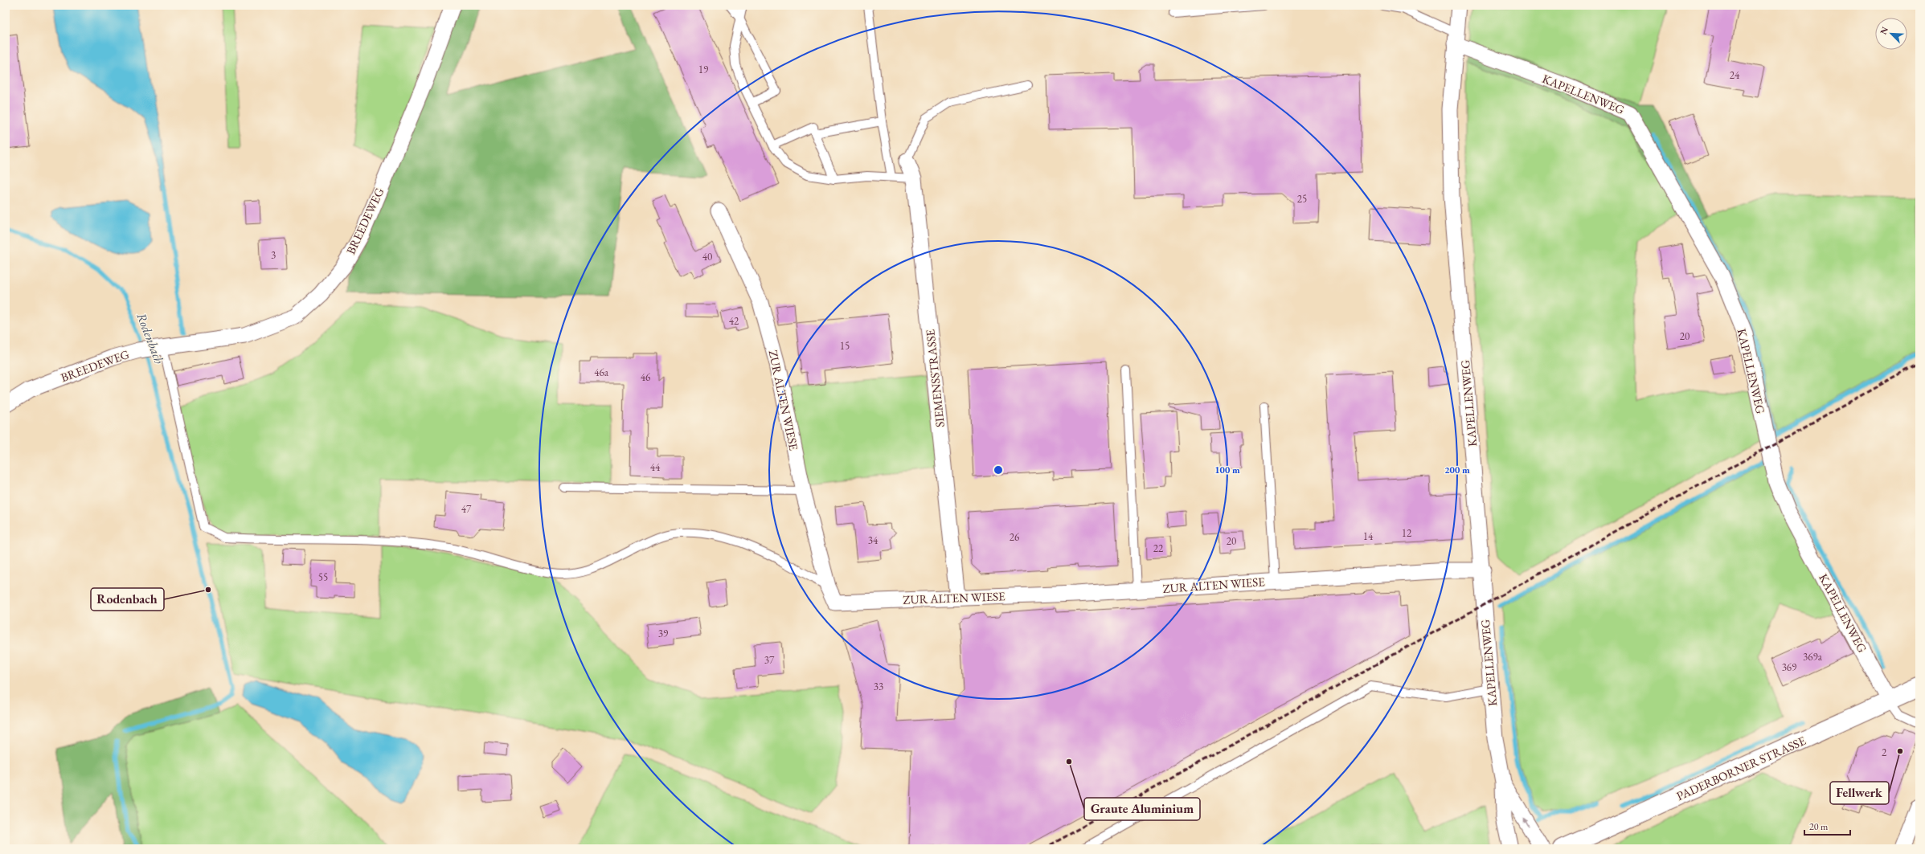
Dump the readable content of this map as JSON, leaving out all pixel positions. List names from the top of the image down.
{
  "streets": {
    "main road": ["PADERBORNER STRASSE"],
    "street": [
      "KAPELLENWEG",
      "BREEDEWEG",
      "SIEMENSSTRASSE",
      "ZUR ALTEN WIESE"
    ]
  },
  "crossings": [
    ["KAPELLENWEG", "ZUR ALTEN WIESE"],
    ["KAPELLENWEG", "PADERBORNER STRASSE"],
    ["SIEMENSSTRASSE", "ZUR ALTEN WIESE"]
  ],
  "water": ["Rodenbach"],
  "places": ["Rodenbach", "Fellwerk", "Graute Aluminium"],
  "house_numbers": [
    "19",
    "24",
    "25",
    "3",
    "40",
    "42",
    "20",
    "15",
    "46a",
    "46",
    "44",
    "47",
    "12",
    "14",
    "26",
    "34",
    "20",
    "22",
    "55",
    "39",
    "369a",
    "37",
    "369",
    "33",
    "2"
  ],
  "scale_bar": "20 m",
  "north": "top left",
  "rings": ["100 m", "200 m"]
}
